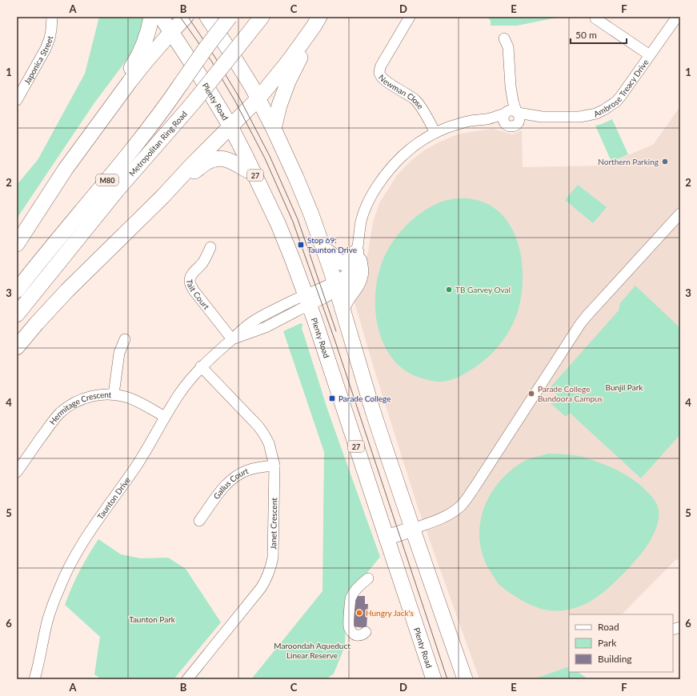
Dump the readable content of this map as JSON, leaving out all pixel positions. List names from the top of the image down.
{
  "streets": {
    "highway": [
      "Plenty Road",
      "Metropolitan Ring Road",
      "27",
      "M80"
    ],
    "street": [
      "Japonica Street",
      "Ambrose Treacy Drive",
      "Newman Close",
      "Tait Court",
      "Hermitage Crescent",
      "Gallus Court",
      "Taunton Drive",
      "Janet Crescent"
    ]
  },
  "crossings": [
    ["Ambrose Treacy Drive", "Newman Close"],
    ["Ambrose Treacy Drive", "Plenty Road"],
    ["Ambrose Treacy Drive", "Taunton Drive"],
    ["Plenty Road", "Taunton Drive"],
    ["Tait Court", "Taunton Drive"],
    ["Hermitage Crescent", "Taunton Drive"],
    ["Gallus Court", "Janet Crescent"],
    ["Taunton Drive", "Janet Crescent"]
  ],
  "parks": ["Bunjil Park", "Taunton Park", "Maroondah Aqueduct Linear Reserve"],
  "places": {
    "other": [
      "Northern Parking",
      "TB Garvey Oval",
      "Parade College Bundoora Campus",
      "Hungry Jack's"
    ],
    "transit": ["Stop 69: Taunton Drive", "Parade College"]
  },
  "legend": ["Road", "Park", "Building"],
  "scale_bar": "50 m",
  "grid": {
    "columns": [
      "A",
      "B",
      "C",
      "D",
      "E",
      "F"
    ],
    "rows": [
      "1",
      "2",
      "3",
      "4",
      "5",
      "6"
    ]
  }
}
